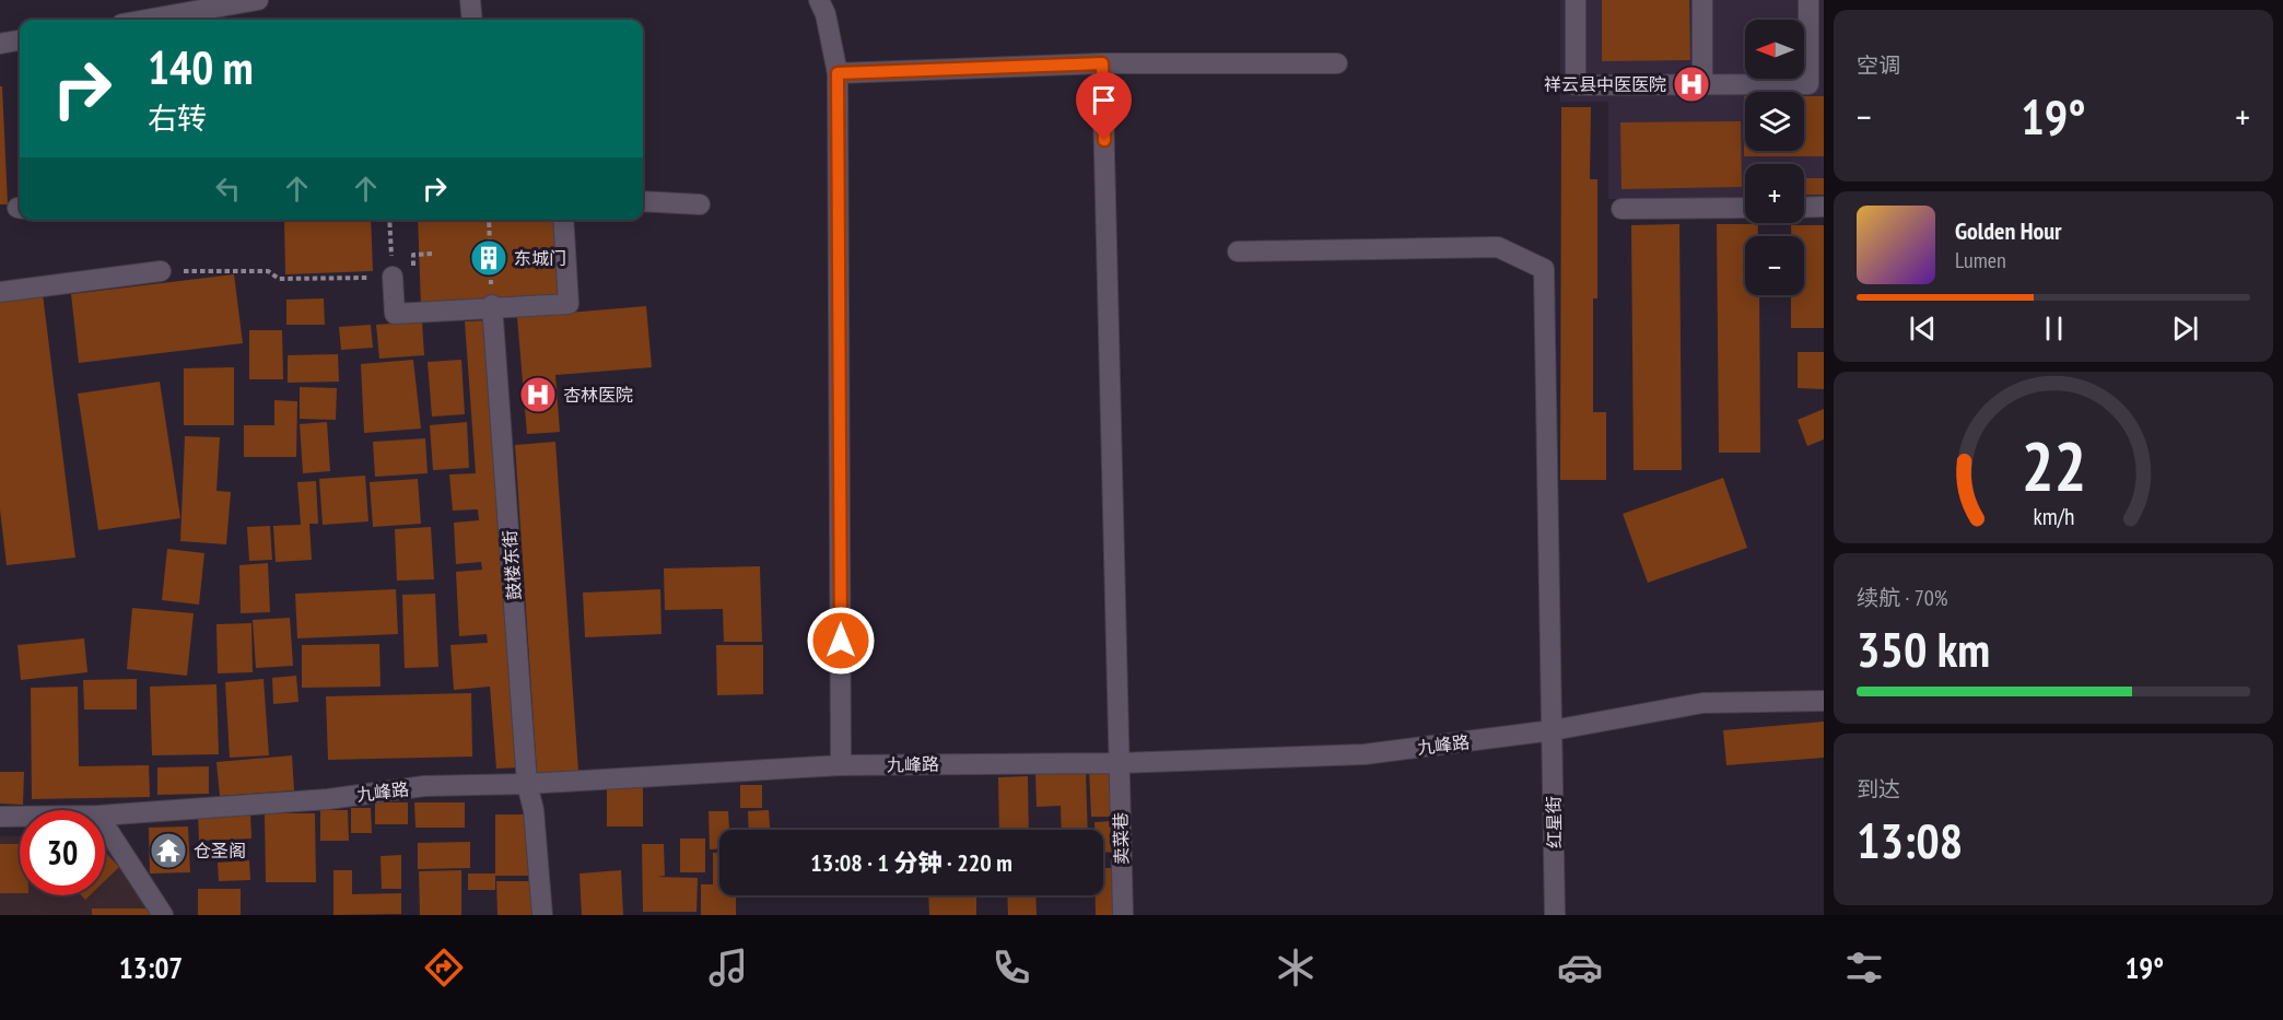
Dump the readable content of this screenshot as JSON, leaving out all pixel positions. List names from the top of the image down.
{
  "streets": {
    "street": [
      "鼓楼东街",
      "九峰路",
      "红星街",
      "卖菜巷"
    ]
  },
  "crossings": [
    ["鼓楼东街", "九峰路"],
    ["九峰路", "红星街"],
    ["九峰路", "卖菜巷"]
  ],
  "places": {
    "hospital": ["祥云县中医医院", "杏林医院"],
    "building": ["东城门"],
    "temple": ["仓圣阁"]
  },
  "north": "left",
  "page": {
    "tile": [
      "空调",
      ["续航 · 70%", "350 km"],
      ["到达", "13:08"]
    ],
    "map_buttons": ["+", "−"],
    "turn": ["140 m", "右转"],
    "heat": ["−", "19°", "+"],
    "song": ["Golden Hour", "Lumen"],
    "limit": "30",
    "trip": "13:08 · 1 分钟 · 220 m",
    "tabs": ["13:07", "19°"],
    "gauge": ["22", "km/h"]
  }
}
